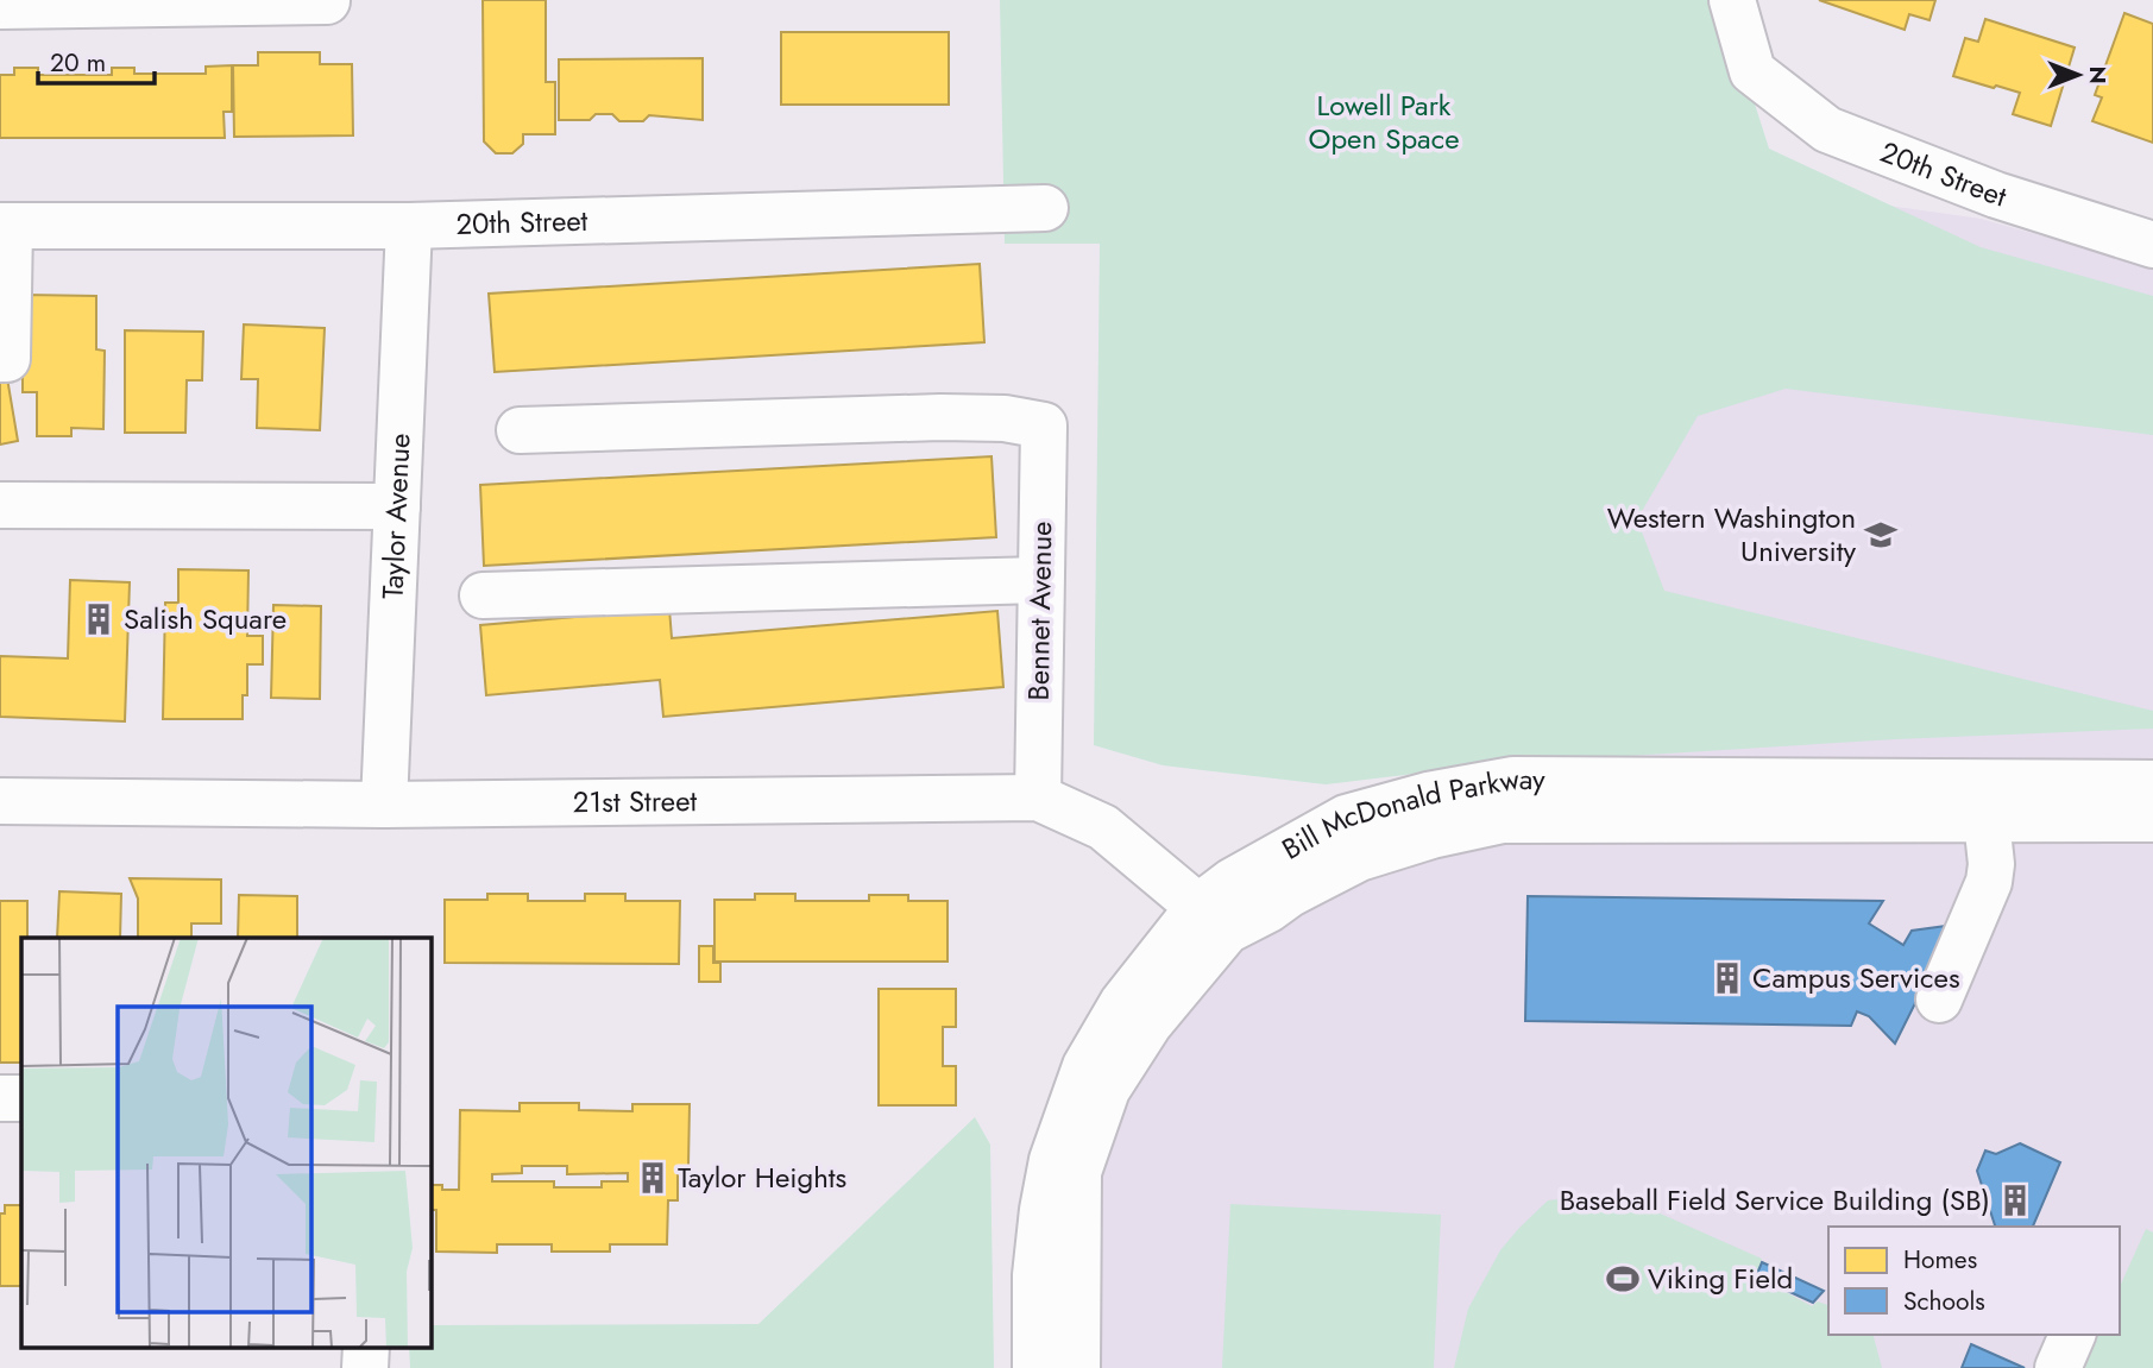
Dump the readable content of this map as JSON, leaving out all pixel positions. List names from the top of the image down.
{
  "streets": {
    "street": [
      "20th Street",
      "Taylor Avenue",
      "Bennet Avenue",
      "21st Street",
      "Bill McDonald Parkway"
    ]
  },
  "crossings": [
    ["20th Street", "Taylor Avenue"],
    ["Taylor Avenue", "21st Street"],
    ["Bennet Avenue", "21st Street"],
    ["21st Street", "Bill McDonald Parkway"]
  ],
  "parks": ["Lowell Park Open Space"],
  "places": {
    "school or university": ["Western Washington University"],
    "building": [
      "Salish Square",
      "Campus Services",
      "Taylor Heights",
      "Baseball Field Service Building (SB)"
    ],
    "sports": ["Viking Field"]
  },
  "legend": ["Homes", "Schools"],
  "scale_bar": "20 m",
  "north": "right"
}
